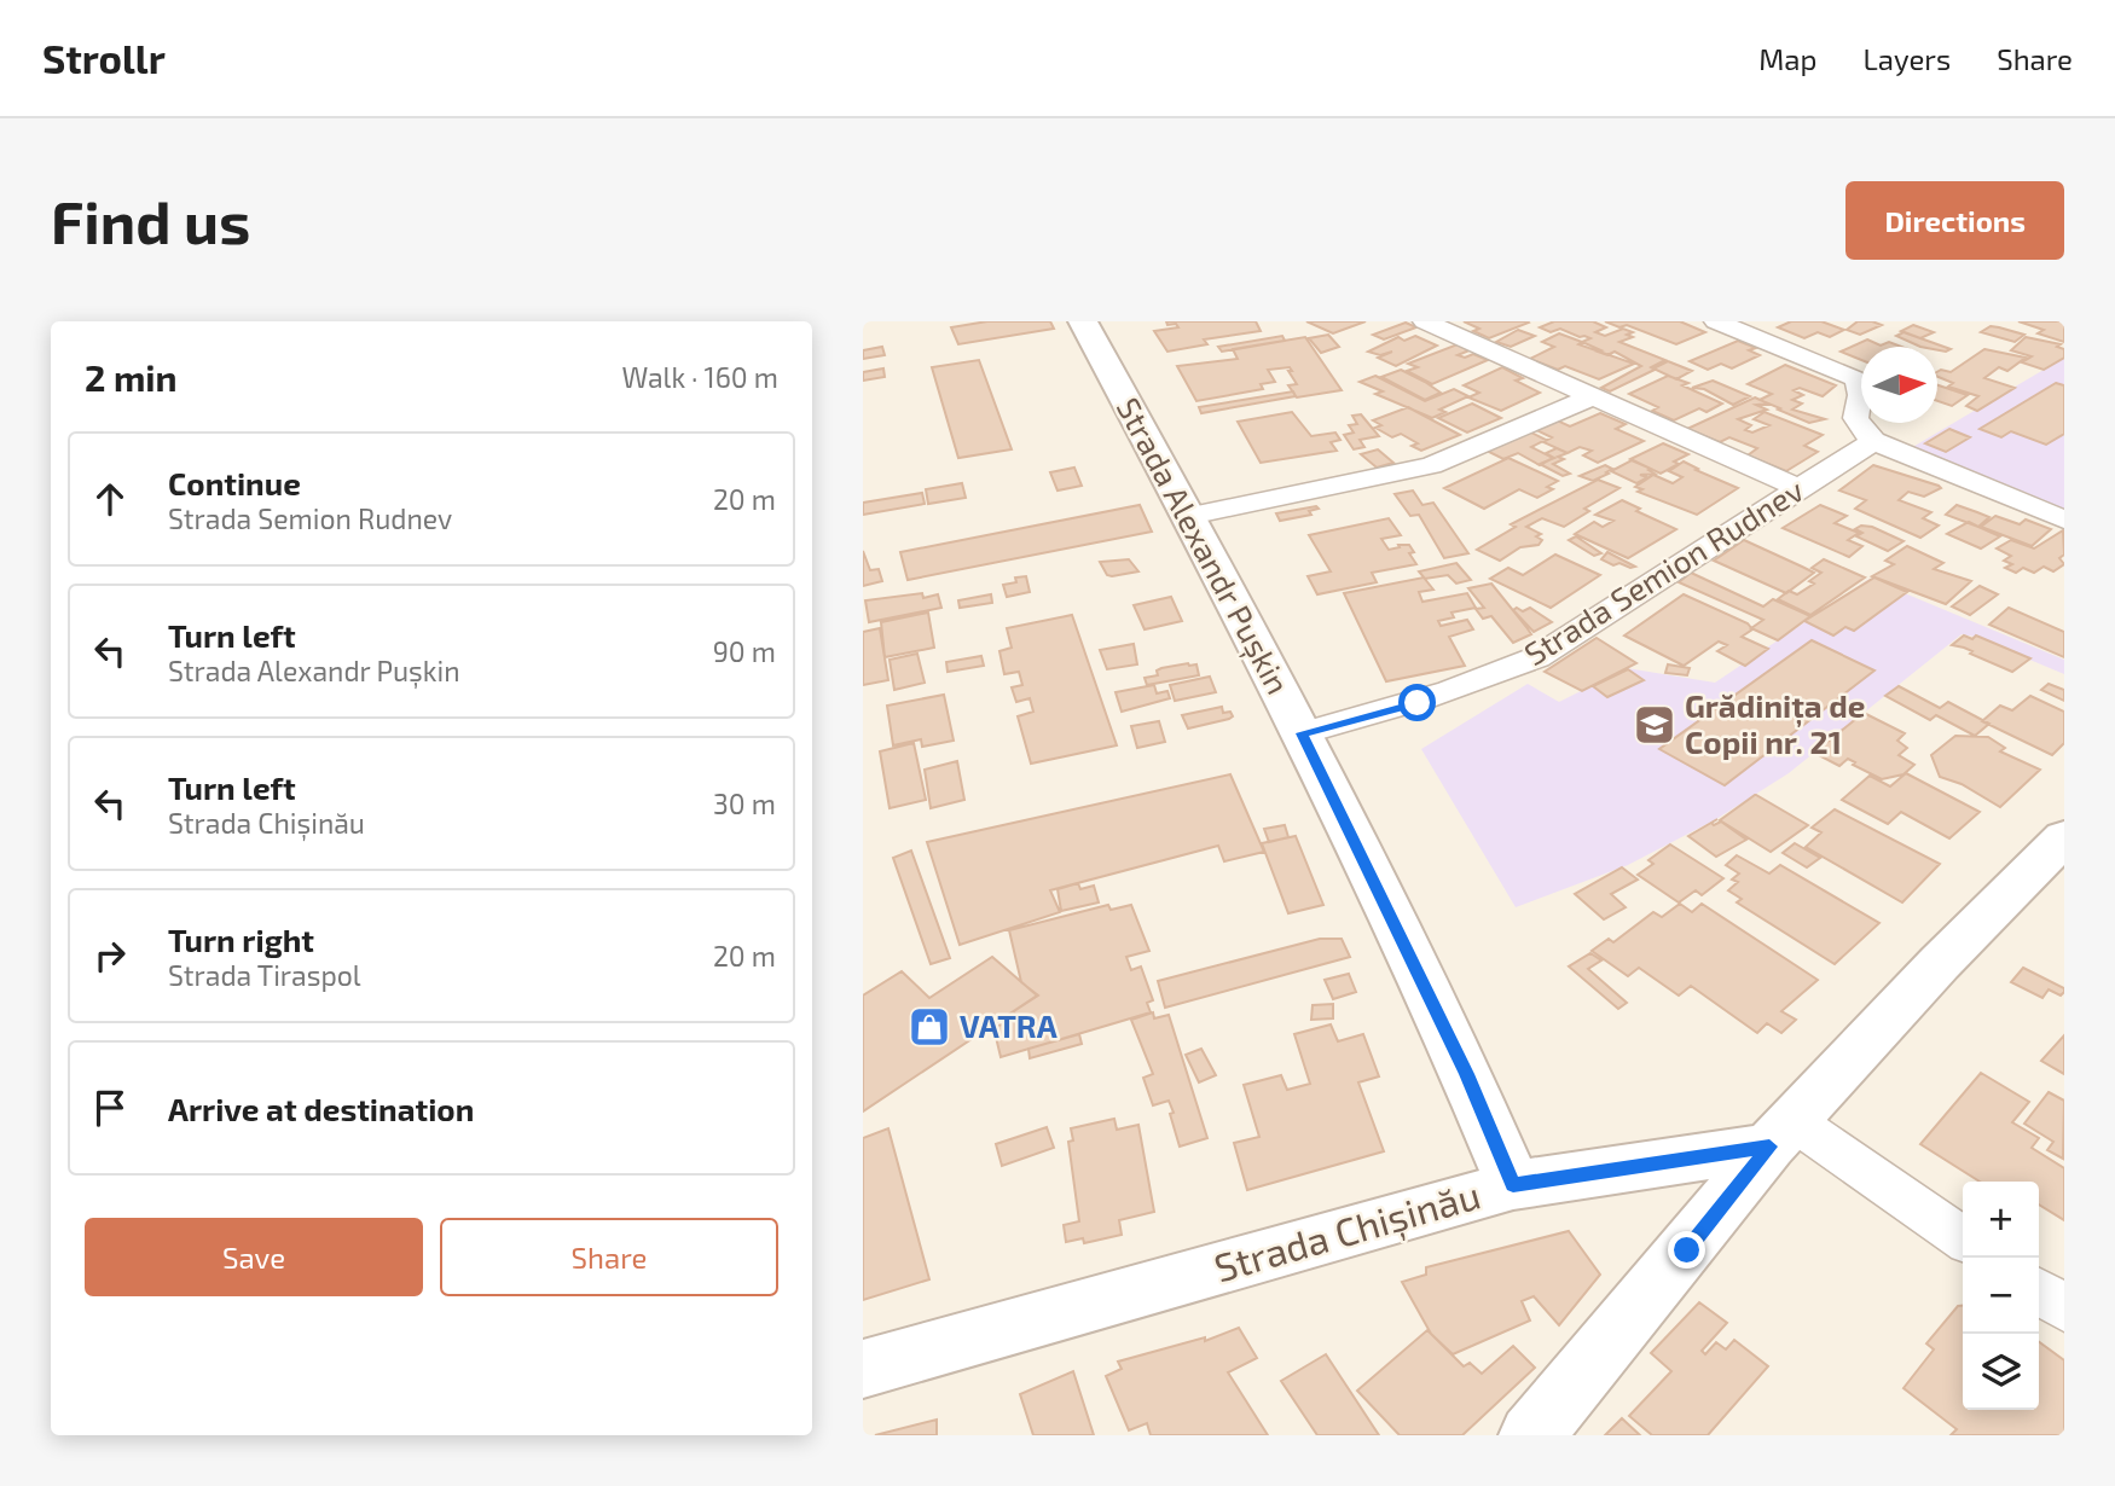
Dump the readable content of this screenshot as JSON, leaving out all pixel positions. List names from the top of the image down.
{
  "streets": {
    "street": ["Strada Alexandr Pușkin", "Strada Semion Rudnev", "Strada Chișinău"]
  },
  "crossings": [
    ["Strada Alexandr Pușkin", "Strada Semion Rudnev"],
    ["Strada Alexandr Pușkin", "Strada Chișinău"]
  ],
  "places": {
    "school or university": ["Grădinița de Copii nr. 21"],
    "shop": ["VATRA"]
  },
  "north": "right",
  "page": {
    "header": "Strollr",
    "nav": ["Map", "Layers", "Share"],
    "buttons": [
      "Directions",
      ["Save", "Share"]
    ],
    "title": "Find us",
    "heading": ["2 min", "Walk · 160 m"],
    "list": [
      ["Continue", "Strada Semion Rudnev", "20 m"],
      ["Turn left", "Strada Alexandr Pușkin", "90 m"],
      ["Turn left", "Strada Chișinău", "30 m"],
      ["Turn right", "Strada Tiraspol", "20 m"],
      "Arrive at destination"
    ],
    "map_buttons": ["+", "−"]
  }
}
